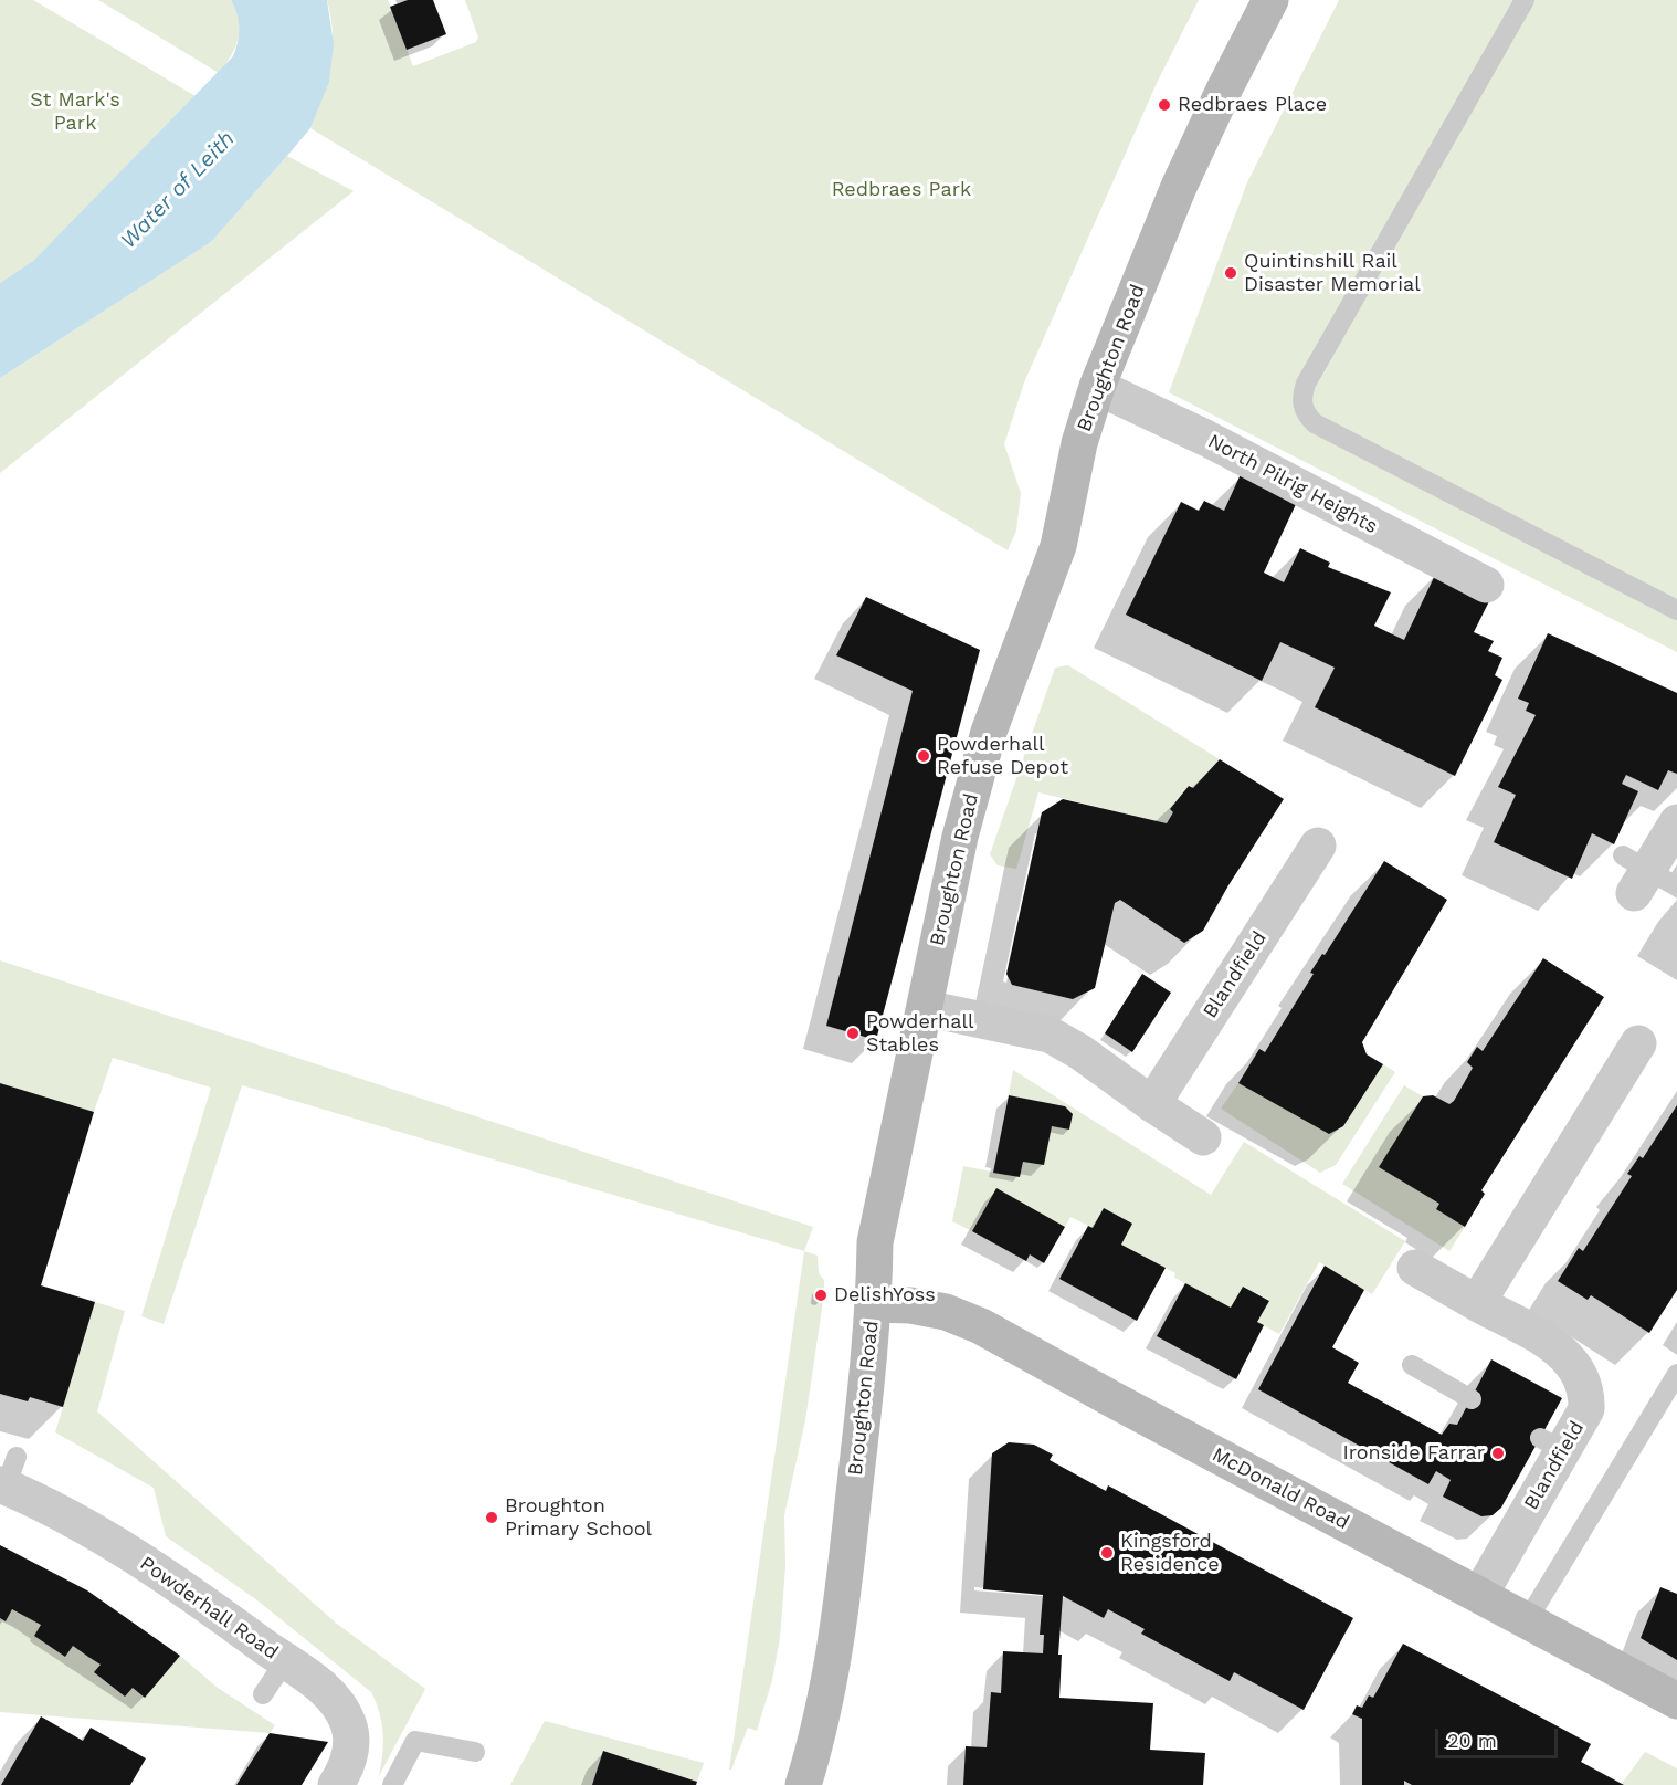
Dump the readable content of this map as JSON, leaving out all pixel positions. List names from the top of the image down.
{
  "streets": {
    "main road": ["Broughton Road", "McDonald Road"],
    "street": ["North Pilrig Heights", "Blandfield", "Powderhall Road"]
  },
  "crossings": [
    ["Broughton Road", "North Pilrig Heights"],
    ["Broughton Road", "McDonald Road"],
    ["Blandfield", "McDonald Road"]
  ],
  "water": ["Water of Leith"],
  "parks": ["St Mark's Park", "Redbraes Park"],
  "places": [
    "Redbraes Place",
    "Quintinshill Rail Disaster Memorial",
    "Powderhall Refuse Depot",
    "Powderhall Stables",
    "DelishYoss",
    "Ironside Farrar",
    "Broughton Primary School",
    "Kingsford Residence"
  ],
  "scale_bar": "20 m"
}
